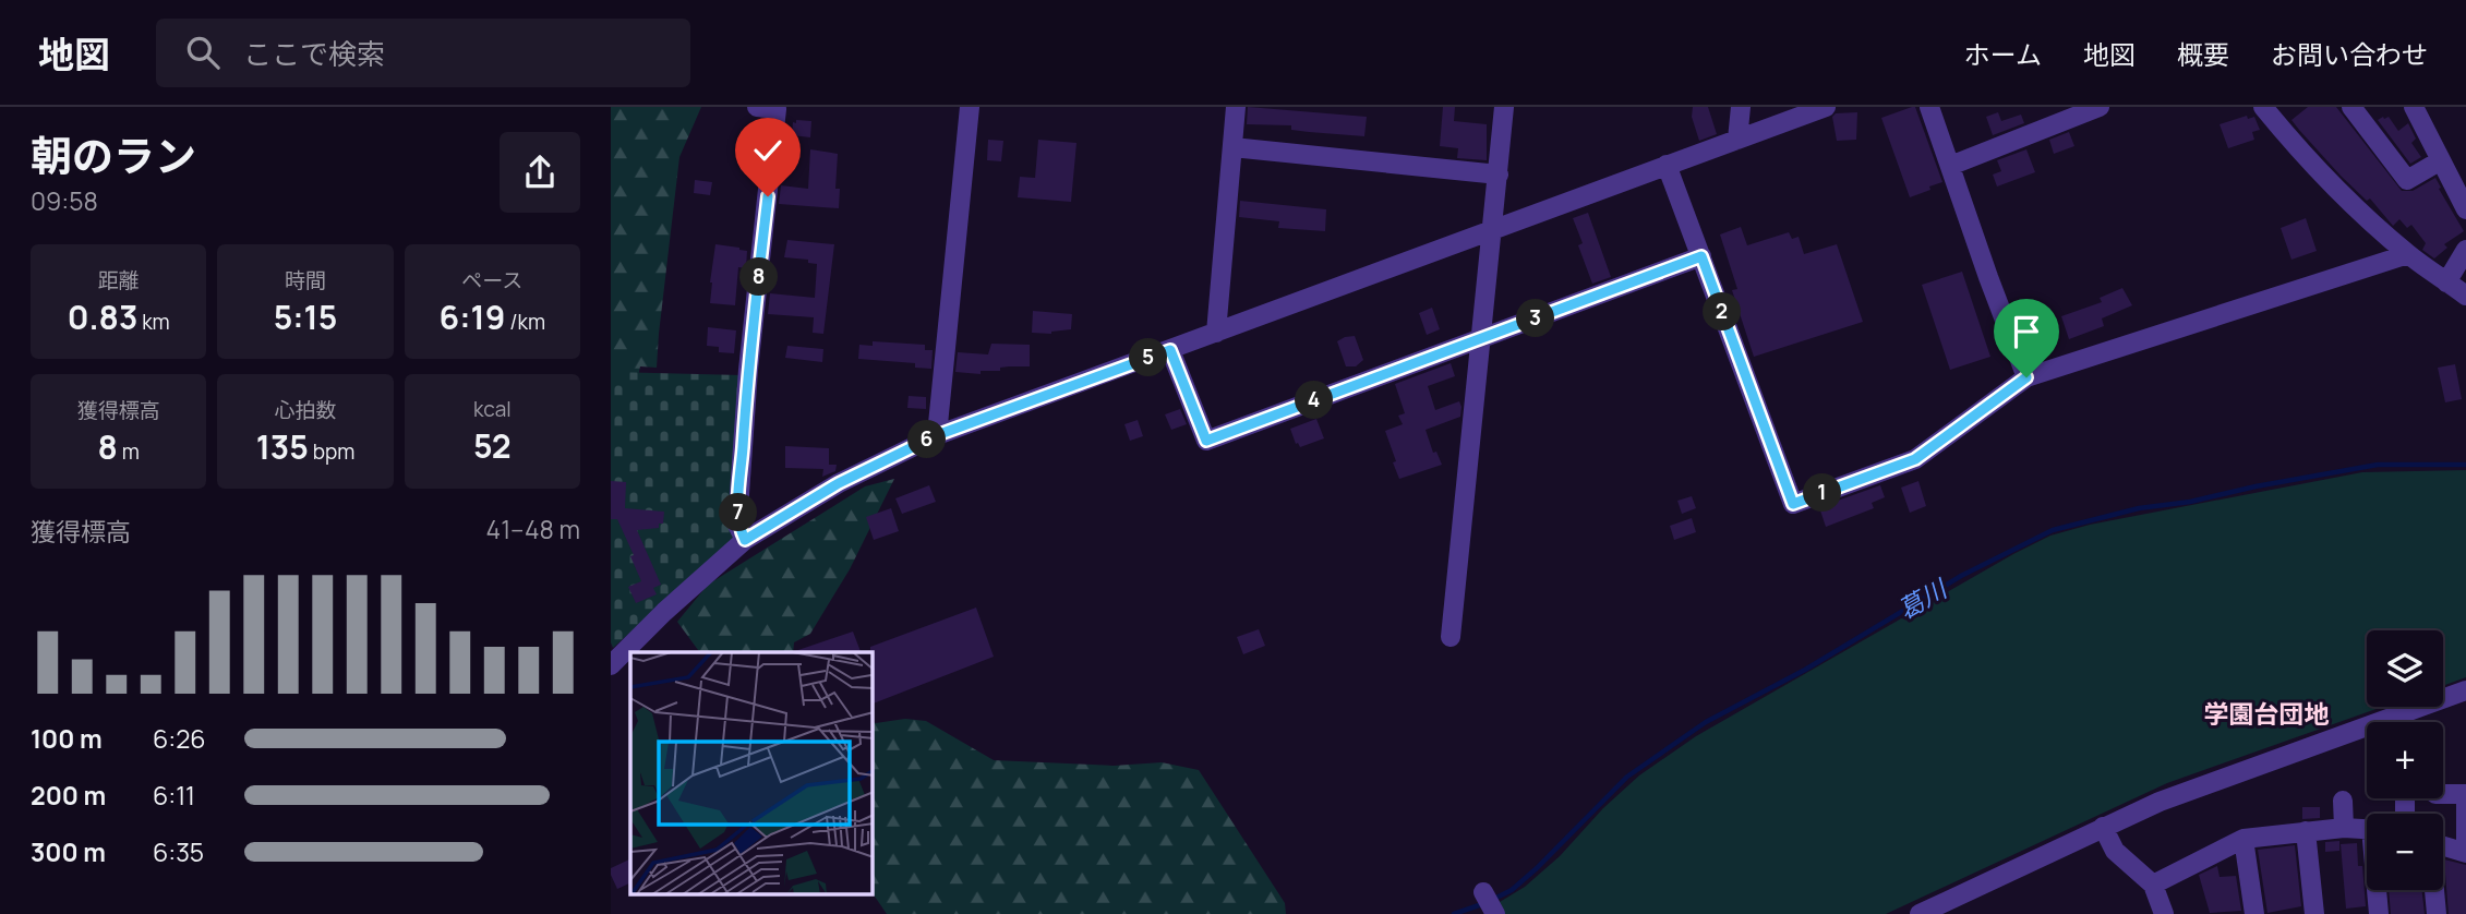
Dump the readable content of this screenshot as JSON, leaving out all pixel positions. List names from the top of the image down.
{
  "districts": ["学園台団地"],
  "water": ["葛川"],
  "page": {
    "header": "地図",
    "search": "ここで検索",
    "nav": [
      "ホーム",
      "地図",
      "概要",
      "お問い合わせ"
    ],
    "heading": ["朝のラン", "09:58"],
    "stats": [
      ["距離", "0.83 km"],
      ["時間", "5:15"],
      ["ペース", "6:19 /km"],
      ["獲得標高", "8 m"],
      ["心拍数", "135 bpm"],
      ["kcal", "52"]
    ],
    "pins": [
      "8",
      "2",
      "3",
      "5",
      "4",
      "6",
      "1",
      "7"
    ],
    "chart": ["獲得標高", "41–48 m"],
    "map_buttons": ["+", "−"],
    "list": [
      {
        "name": "100 m",
        "note": "6:26"
      },
      {
        "name": "200 m",
        "note": "6:11"
      },
      {
        "name": "300 m",
        "note": "6:35"
      }
    ]
  }
}
